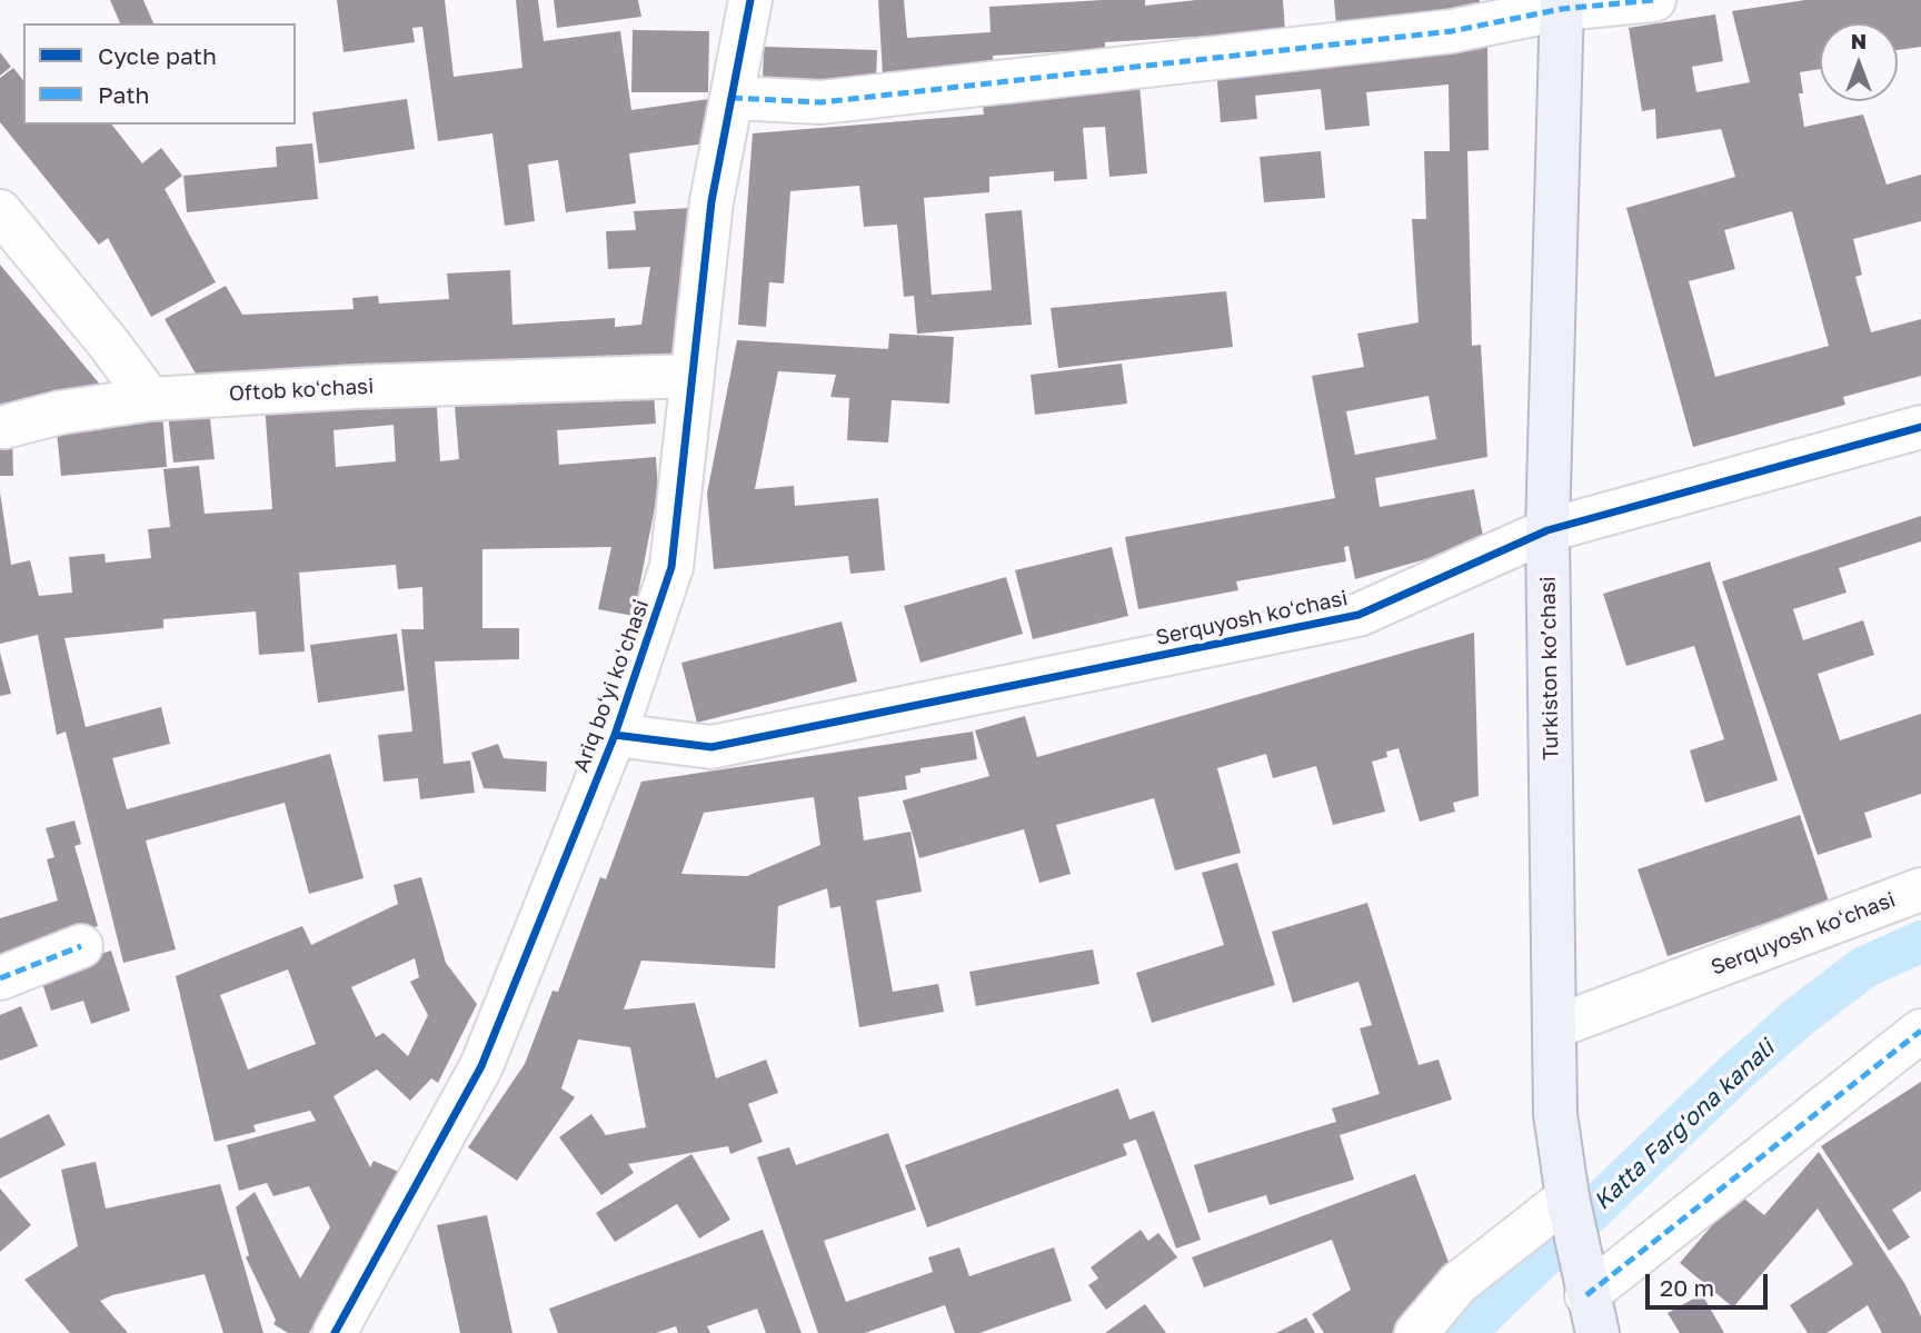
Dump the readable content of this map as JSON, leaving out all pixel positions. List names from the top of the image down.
{
  "streets": {
    "main road": ["Turkiston ko’chasi"],
    "street": ["Oftob koʻchasi", "Serquyosh koʻchasi", "Ariq boʻyi koʻchasi"]
  },
  "crossings": [
    ["Oftob koʻchasi", "Ariq boʻyi koʻchasi"],
    ["Serquyosh koʻchasi", "Turkiston ko’chasi"],
    ["Serquyosh koʻchasi", "Ariq boʻyi koʻchasi"]
  ],
  "water": ["Katta Farg'ona kanali"],
  "legend": ["Cycle path", "Path"],
  "scale_bar": "20 m",
  "north": "top"
}
